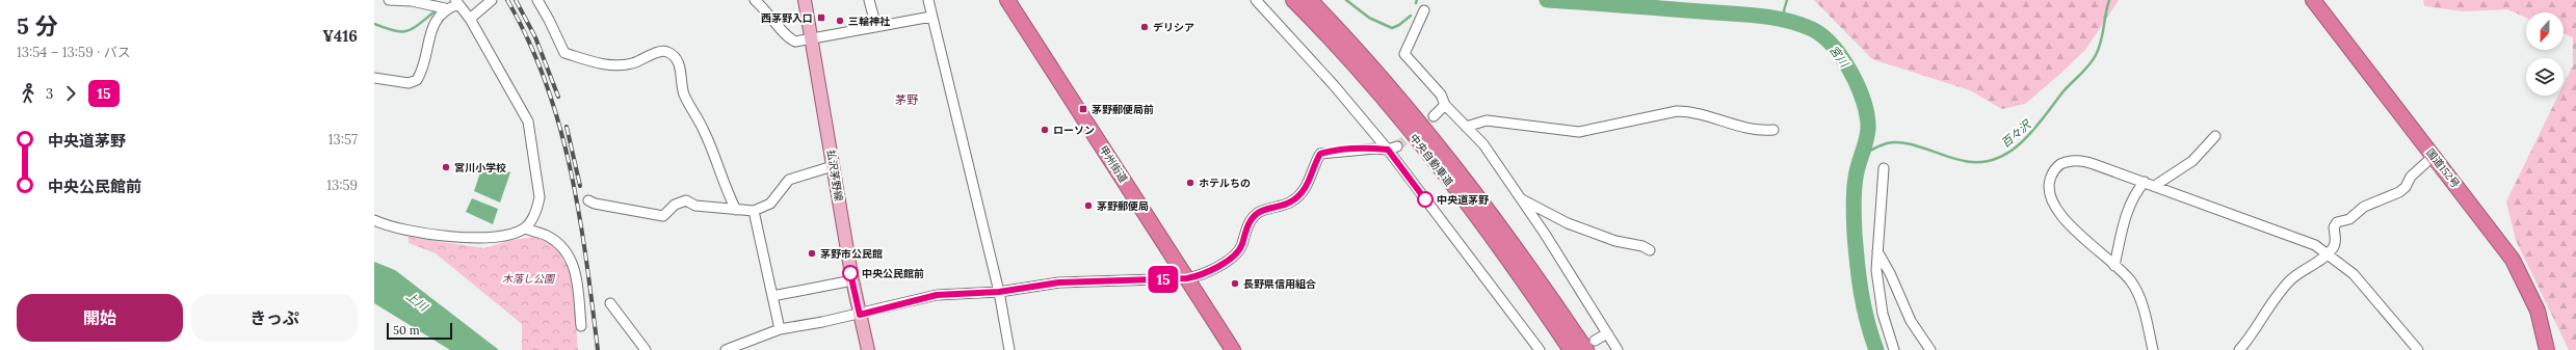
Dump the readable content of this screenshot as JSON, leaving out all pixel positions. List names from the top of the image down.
{
  "streets": {
    "highway": ["中央自動車道", "甲州街道", "国道152号"],
    "main road": ["払沢茅野線"]
  },
  "districts": ["茅野"],
  "water": ["宮川", "百々沢", "上川"],
  "parks": ["木落し公園"],
  "places": {
    "transit": ["西茅野入口", "茅野郵便局前"],
    "other": [
      "三輪神社",
      "デリシア",
      "ローソン",
      "宮川小学校",
      "ホテルちの",
      "中央道茅野",
      "茅野郵便局",
      "茅野市公民館",
      "中央公民館前",
      "長野県信用組合"
    ]
  },
  "lines": ["bus line 15"],
  "scale_bar": "50 m",
  "north": "bottom",
  "page": {
    "heading": ["5 分", "13:54 – 13:59 · バス", "¥416"],
    "on_map": "15",
    "legs": ["3", "15"],
    "list": [
      {
        "name": "中央道茅野",
        "value": "13:57"
      },
      {
        "name": "中央公民館前",
        "value": "13:59"
      }
    ],
    "buttons": ["開始", "きっぷ"],
    "scale": "50 m"
  }
}
